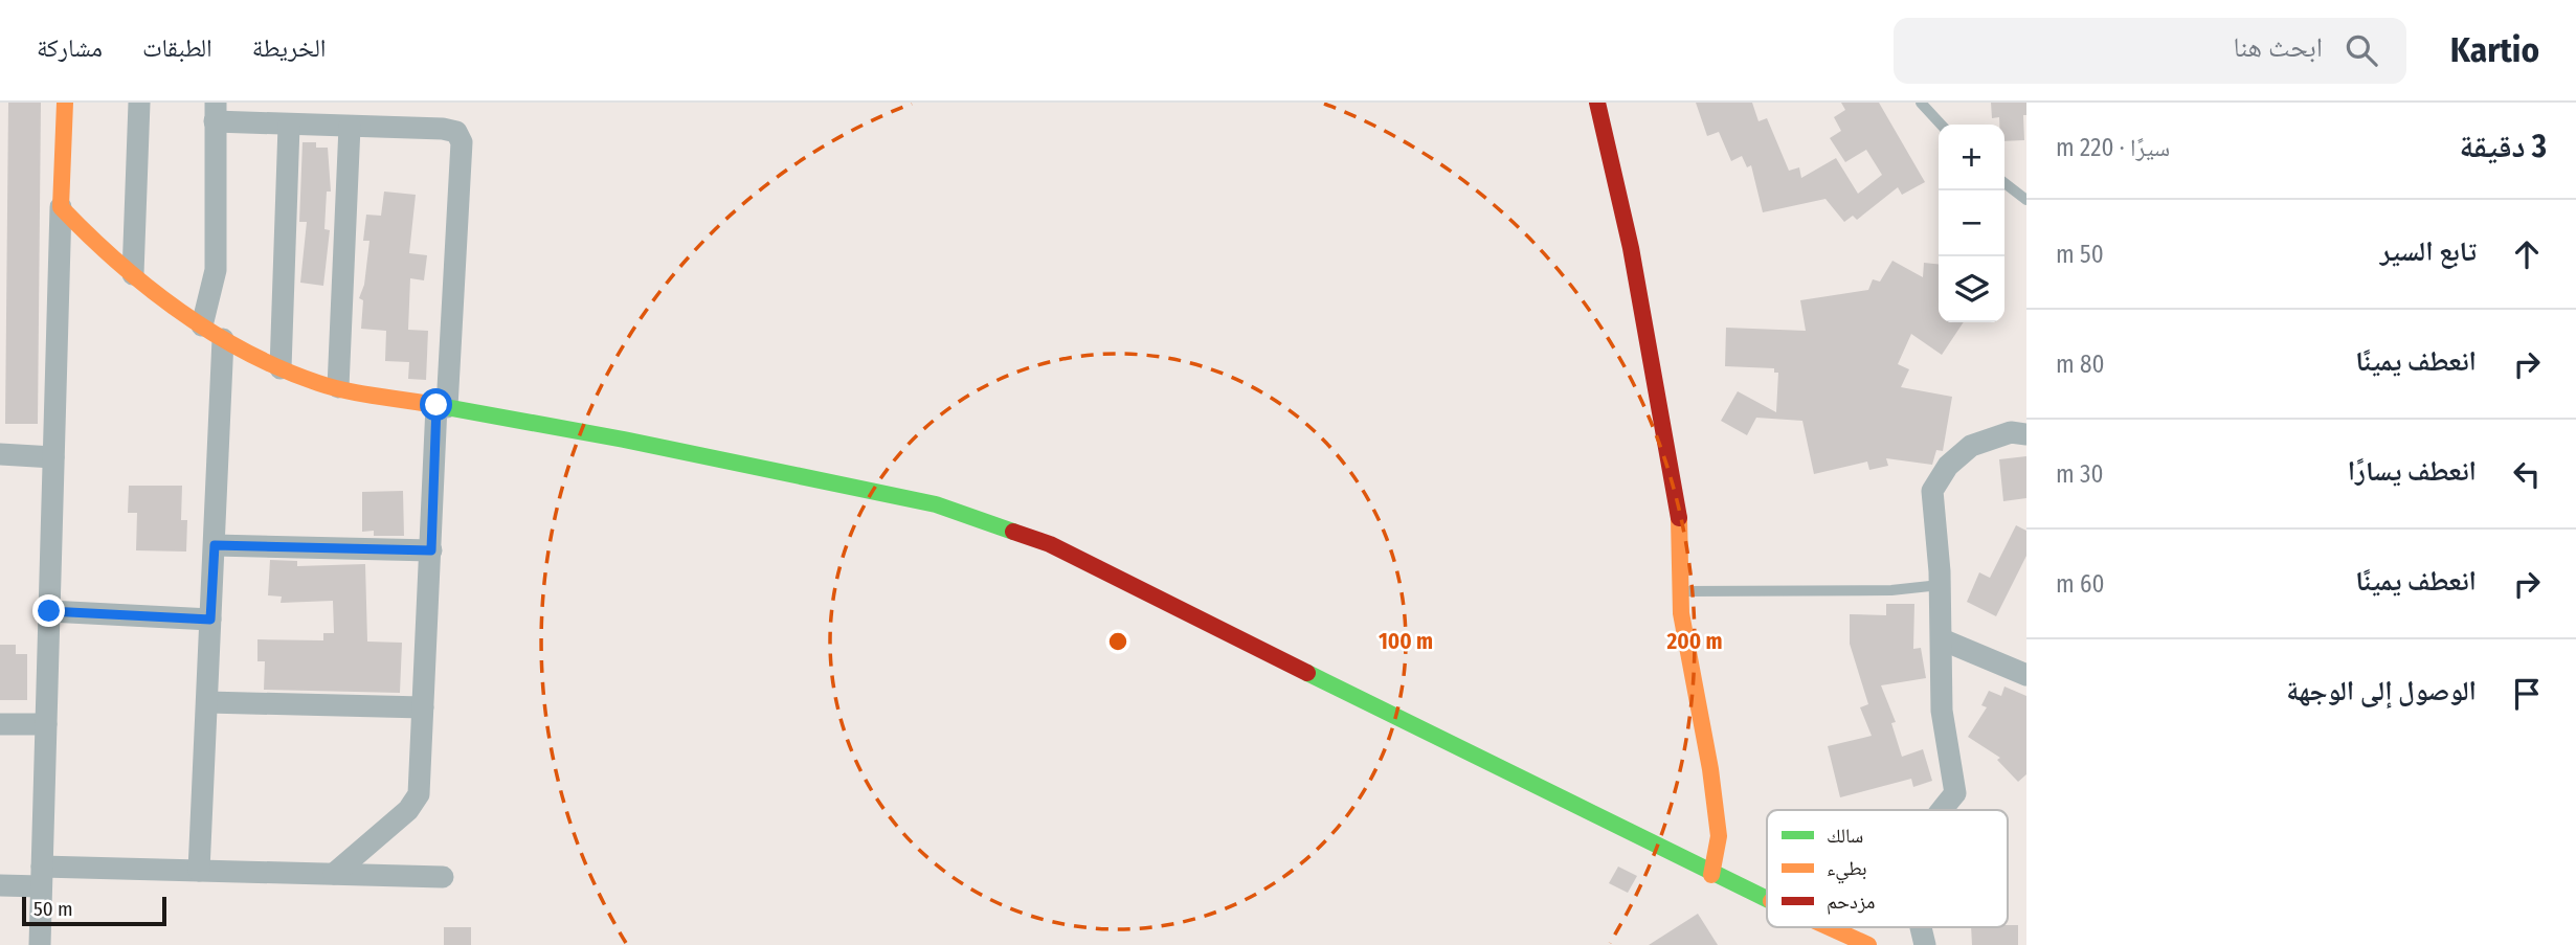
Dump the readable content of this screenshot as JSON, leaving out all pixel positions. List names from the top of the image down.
{
  "legend": ["سالك", "بطيء", "مزدحم"],
  "scale_bar": "50 m",
  "page": {
    "header": "Kartio",
    "search": "ابحث هنا",
    "nav": ["الخريطة", "الطبقات", "مشاركة"],
    "heading": ["3 دقيقة", "سيرًا · 220 m"],
    "map_buttons": ["+", "−"],
    "list": [
      ["تابع السير", "50 m"],
      ["انعطف يمينًا", "80 m"],
      ["انعطف يسارًا", "30 m"],
      ["انعطف يمينًا", "60 m"],
      "الوصول إلى الوجهة"
    ],
    "scale": "50 m"
  },
  "rings": ["100 m", "200 m"]
}
